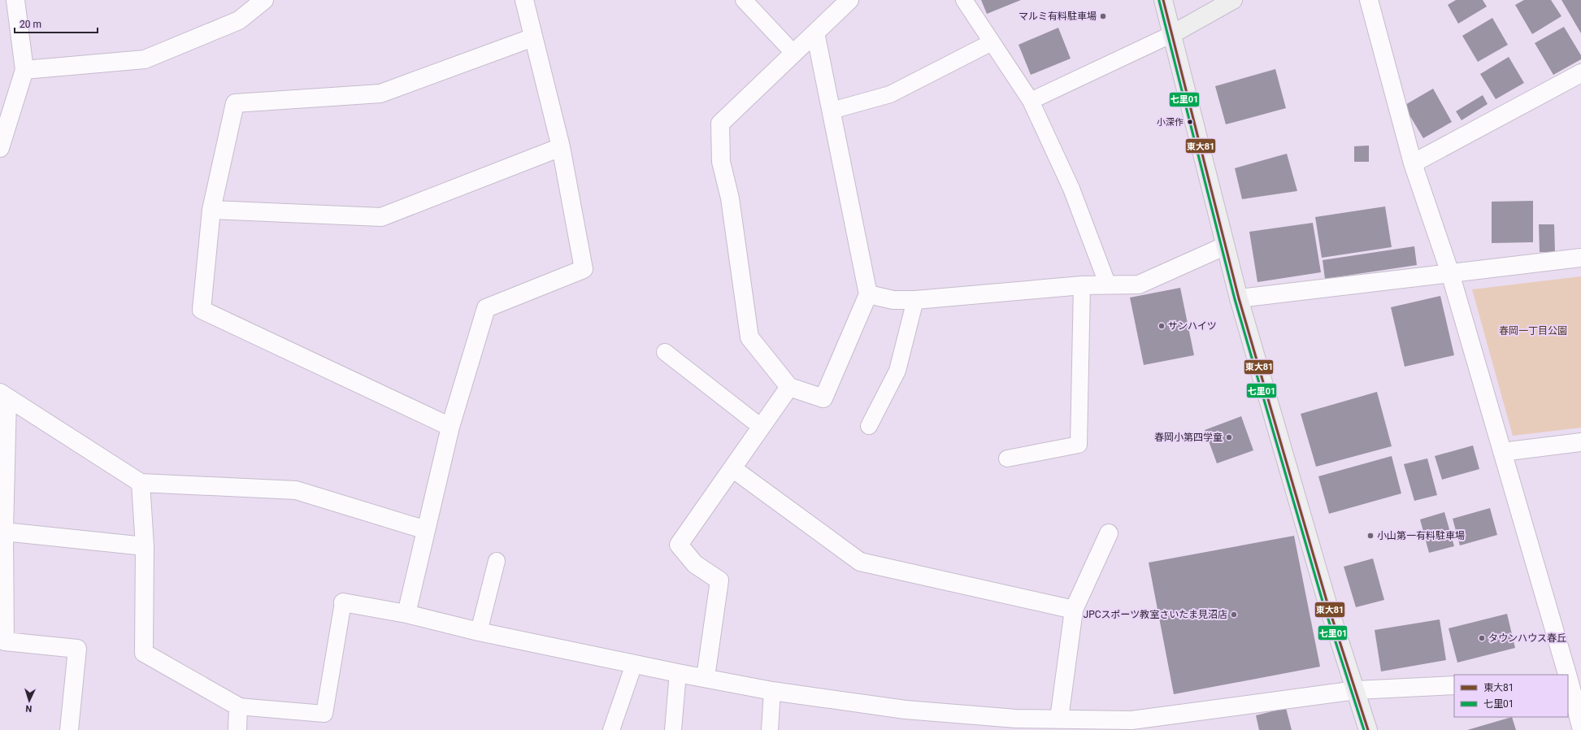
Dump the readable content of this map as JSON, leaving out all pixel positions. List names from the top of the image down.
{
  "parks": ["春岡一丁目公園"],
  "places": [
    "マルミ有料駐車場",
    "小深作",
    "サンハイツ",
    "春岡小第四学童",
    "小山第一有料駐車場",
    "JPCスポーツ教室さいたま見沼店",
    "タウンハウス春丘"
  ],
  "lines": ["transit line 東大81", "transit line 七里01"],
  "legend": ["東大81", "七里01"],
  "scale_bar": "20 m",
  "north": "bottom"
}
